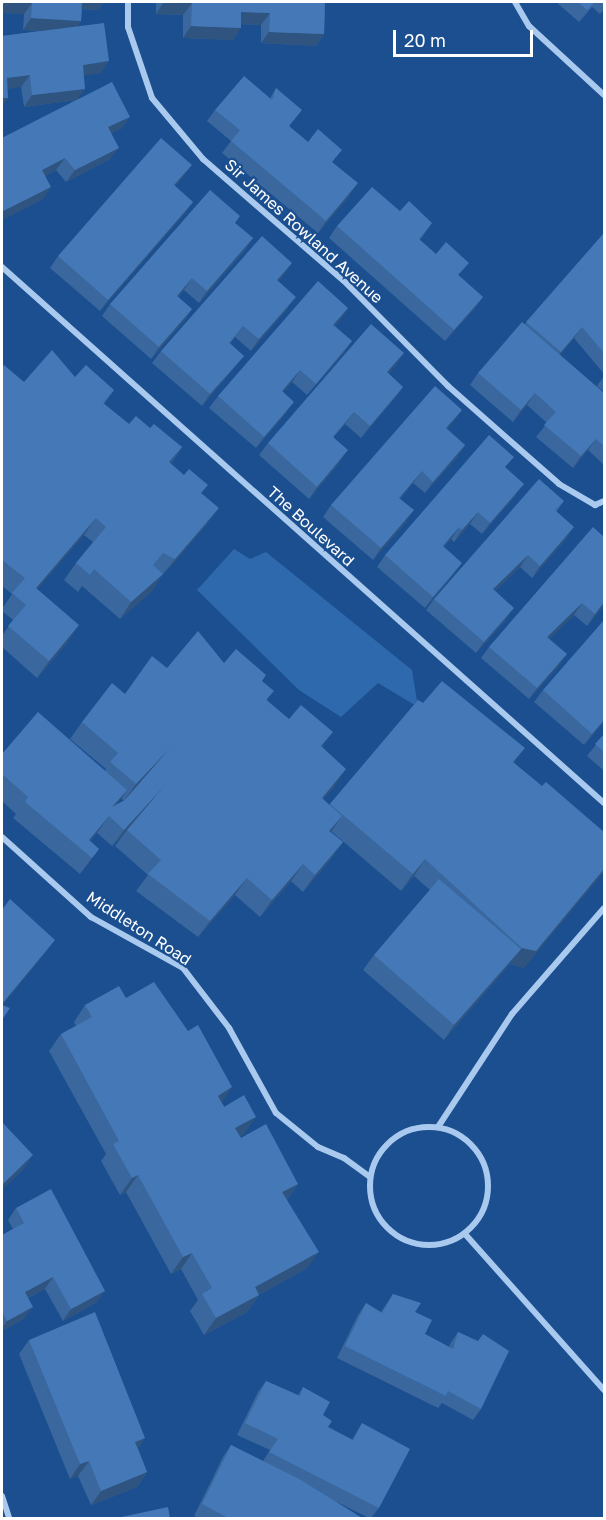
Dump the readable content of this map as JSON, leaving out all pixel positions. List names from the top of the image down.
{
  "streets": {
    "street": ["Sir James Rowland Avenue", "The Boulevard", "Middleton Road"]
  },
  "scale_bar": "20 m"
}
